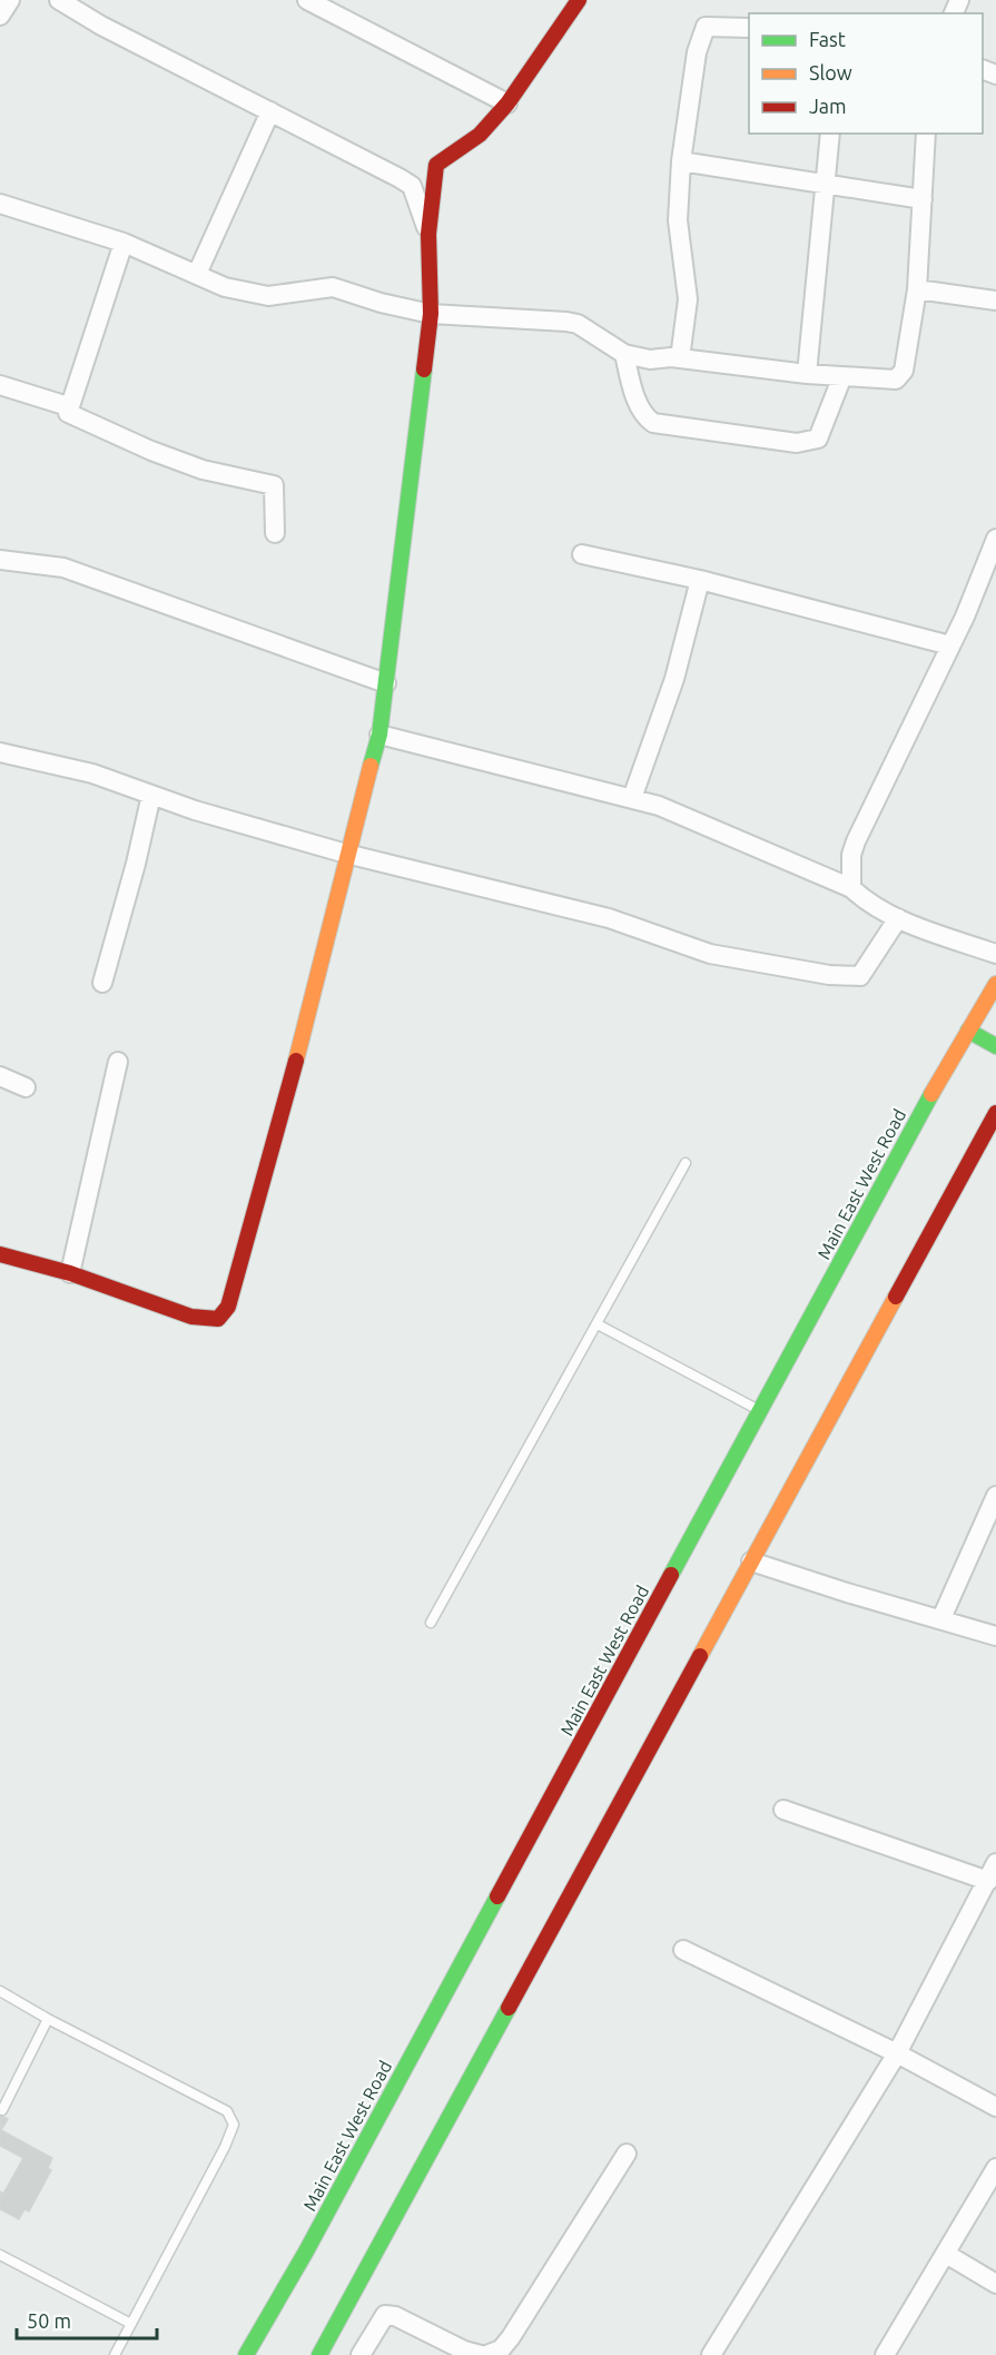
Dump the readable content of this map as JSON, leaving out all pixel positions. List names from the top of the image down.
{
  "streets": {
    "main road": ["Main East West Road"]
  },
  "legend": ["Fast", "Slow", "Jam"],
  "scale_bar": "50 m"
}
